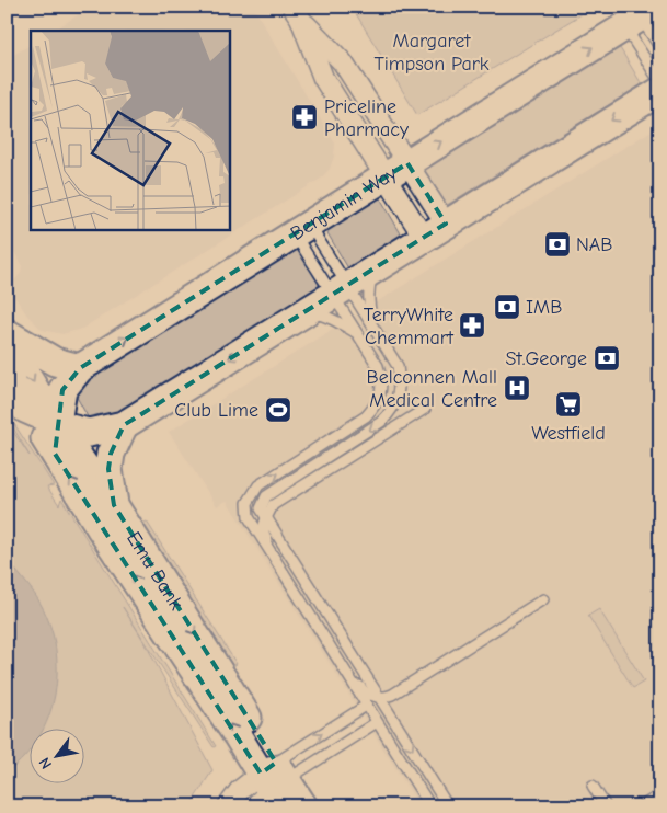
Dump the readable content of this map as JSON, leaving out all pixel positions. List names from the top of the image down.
{
  "streets": {
    "main road": ["Benjamin Way", "Emu Bank"]
  },
  "crossings": [
    ["Benjamin Way", "Emu Bank"]
  ],
  "parks": ["Margaret Timpson Park"],
  "places": {
    "pharmacy": ["Priceline Pharmacy", "TerryWhite Chemmart"],
    "bank": ["NAB", "IMB", "St.George"],
    "hospital": ["Belconnen Mall Medical Centre"],
    "supermarket": ["Westfield"],
    "sports": ["Club Lime"]
  },
  "north": "bottom left"
}
